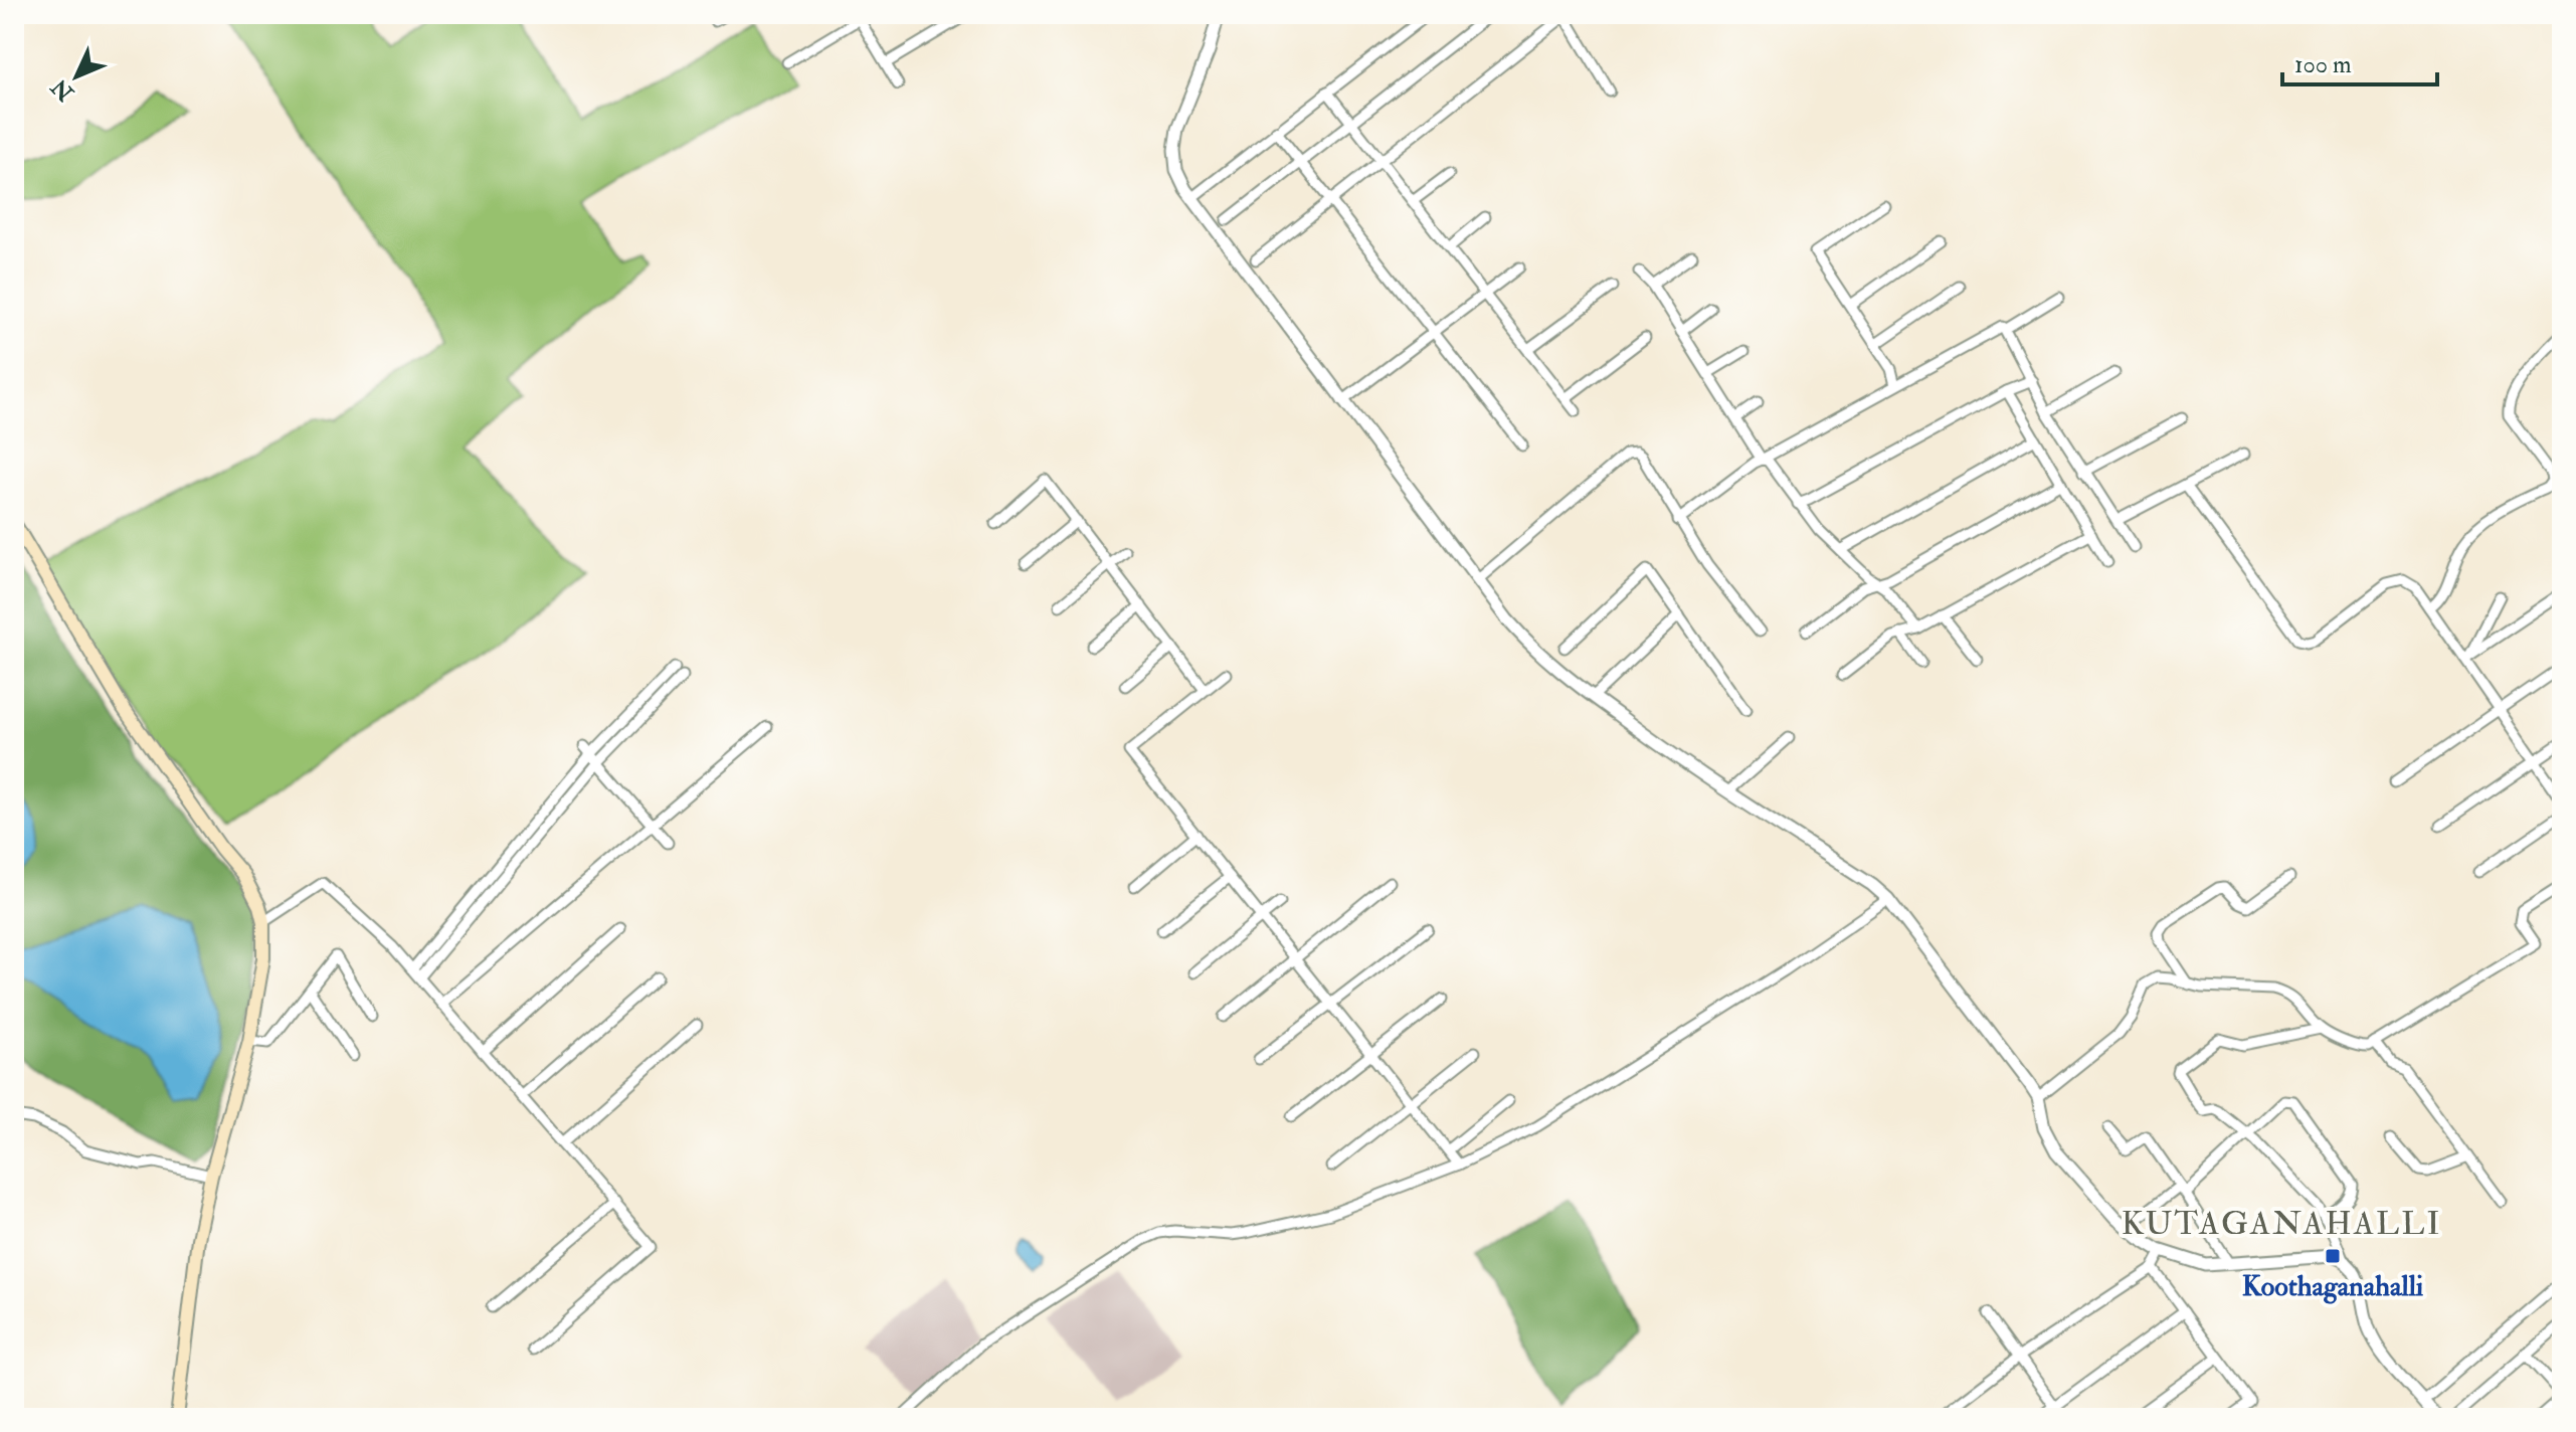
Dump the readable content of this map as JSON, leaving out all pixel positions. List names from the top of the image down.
{
  "districts": ["KUTAGANAHALLI"],
  "places": {
    "transit": ["Koothaganahalli"]
  },
  "scale_bar": "100 m",
  "north": "bottom left"
}
